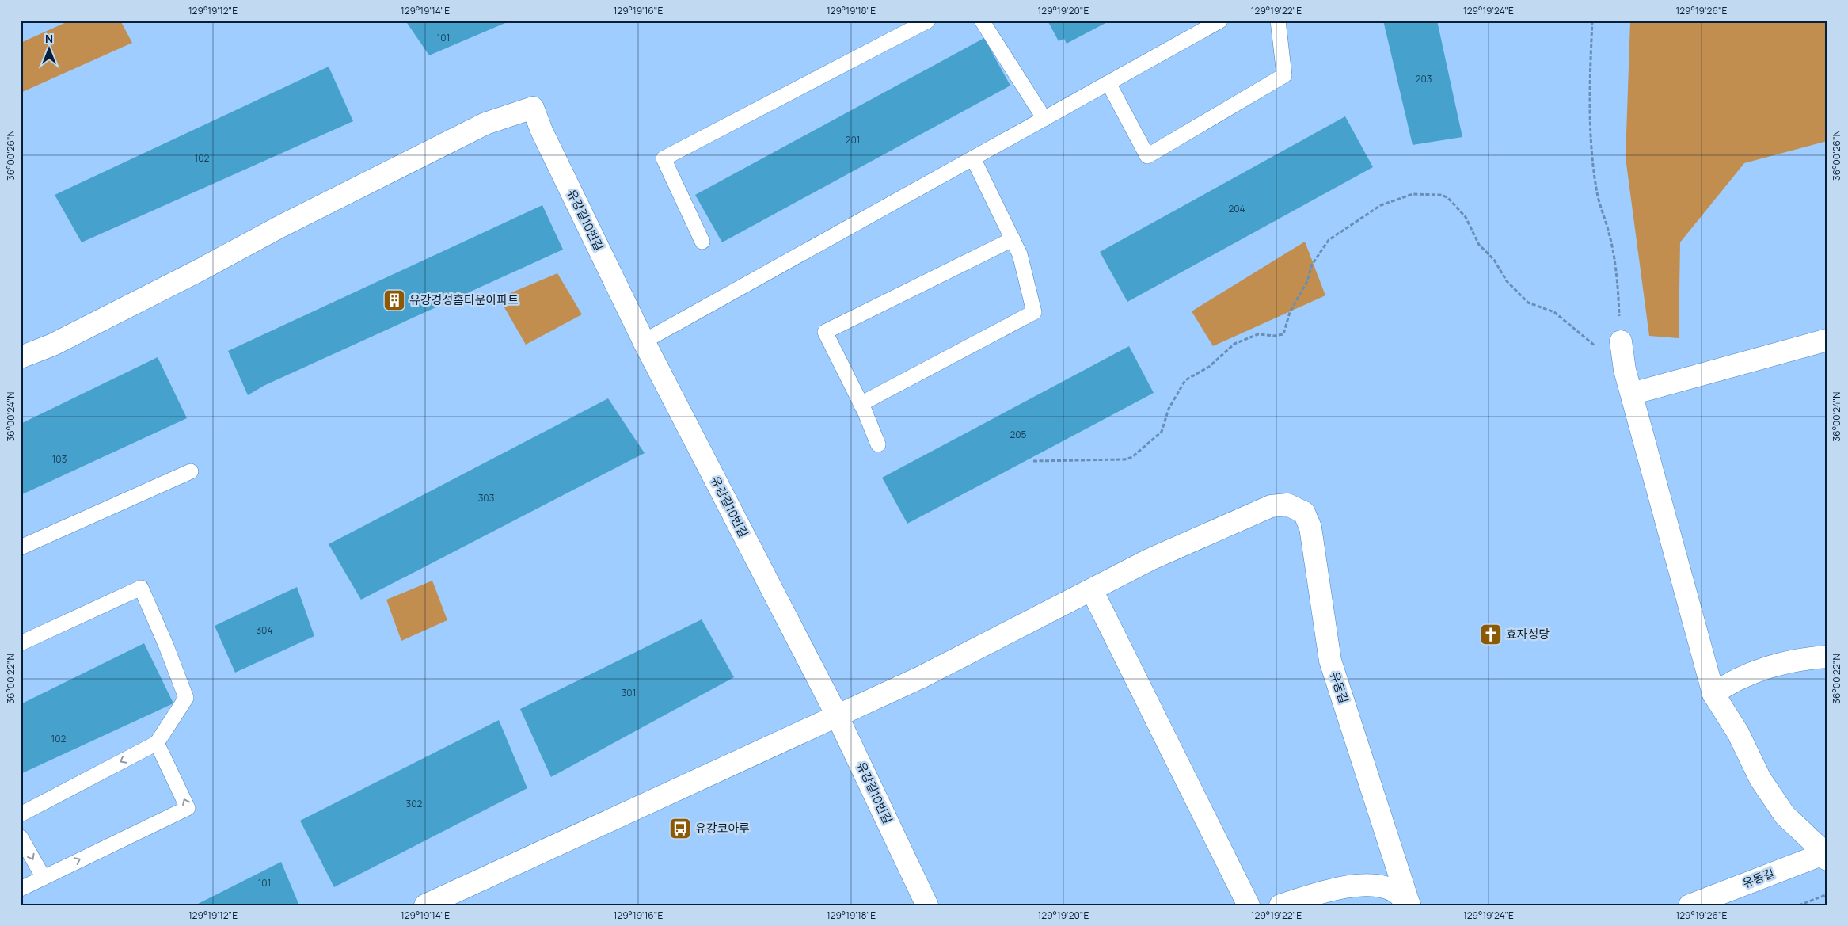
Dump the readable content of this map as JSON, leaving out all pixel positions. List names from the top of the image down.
{
  "streets": {
    "street": ["유강길10번길", "유동길"]
  },
  "crossings": [
    ["유강길10번길", "유동길"]
  ],
  "places": {
    "building": ["유강경성홈타운아파트"],
    "church": ["효자성당"],
    "bus stop": ["유강코아루"]
  },
  "house_numbers": [
    "101",
    "203",
    "201",
    "102",
    "204",
    "205",
    "103",
    "303",
    "304",
    "301",
    "102",
    "302",
    "101"
  ],
  "north": "top",
  "coordinates": [
    "129°19'12\"E",
    "129°19'14\"E",
    "129°19'16\"E",
    "129°19'18\"E",
    "129°19'20\"E",
    "129°19'22\"E",
    "129°19'24\"E",
    "129°19'26\"E",
    "36°00'26\"N",
    "36°00'24\"N",
    "36°00'22\"N"
  ]
}
